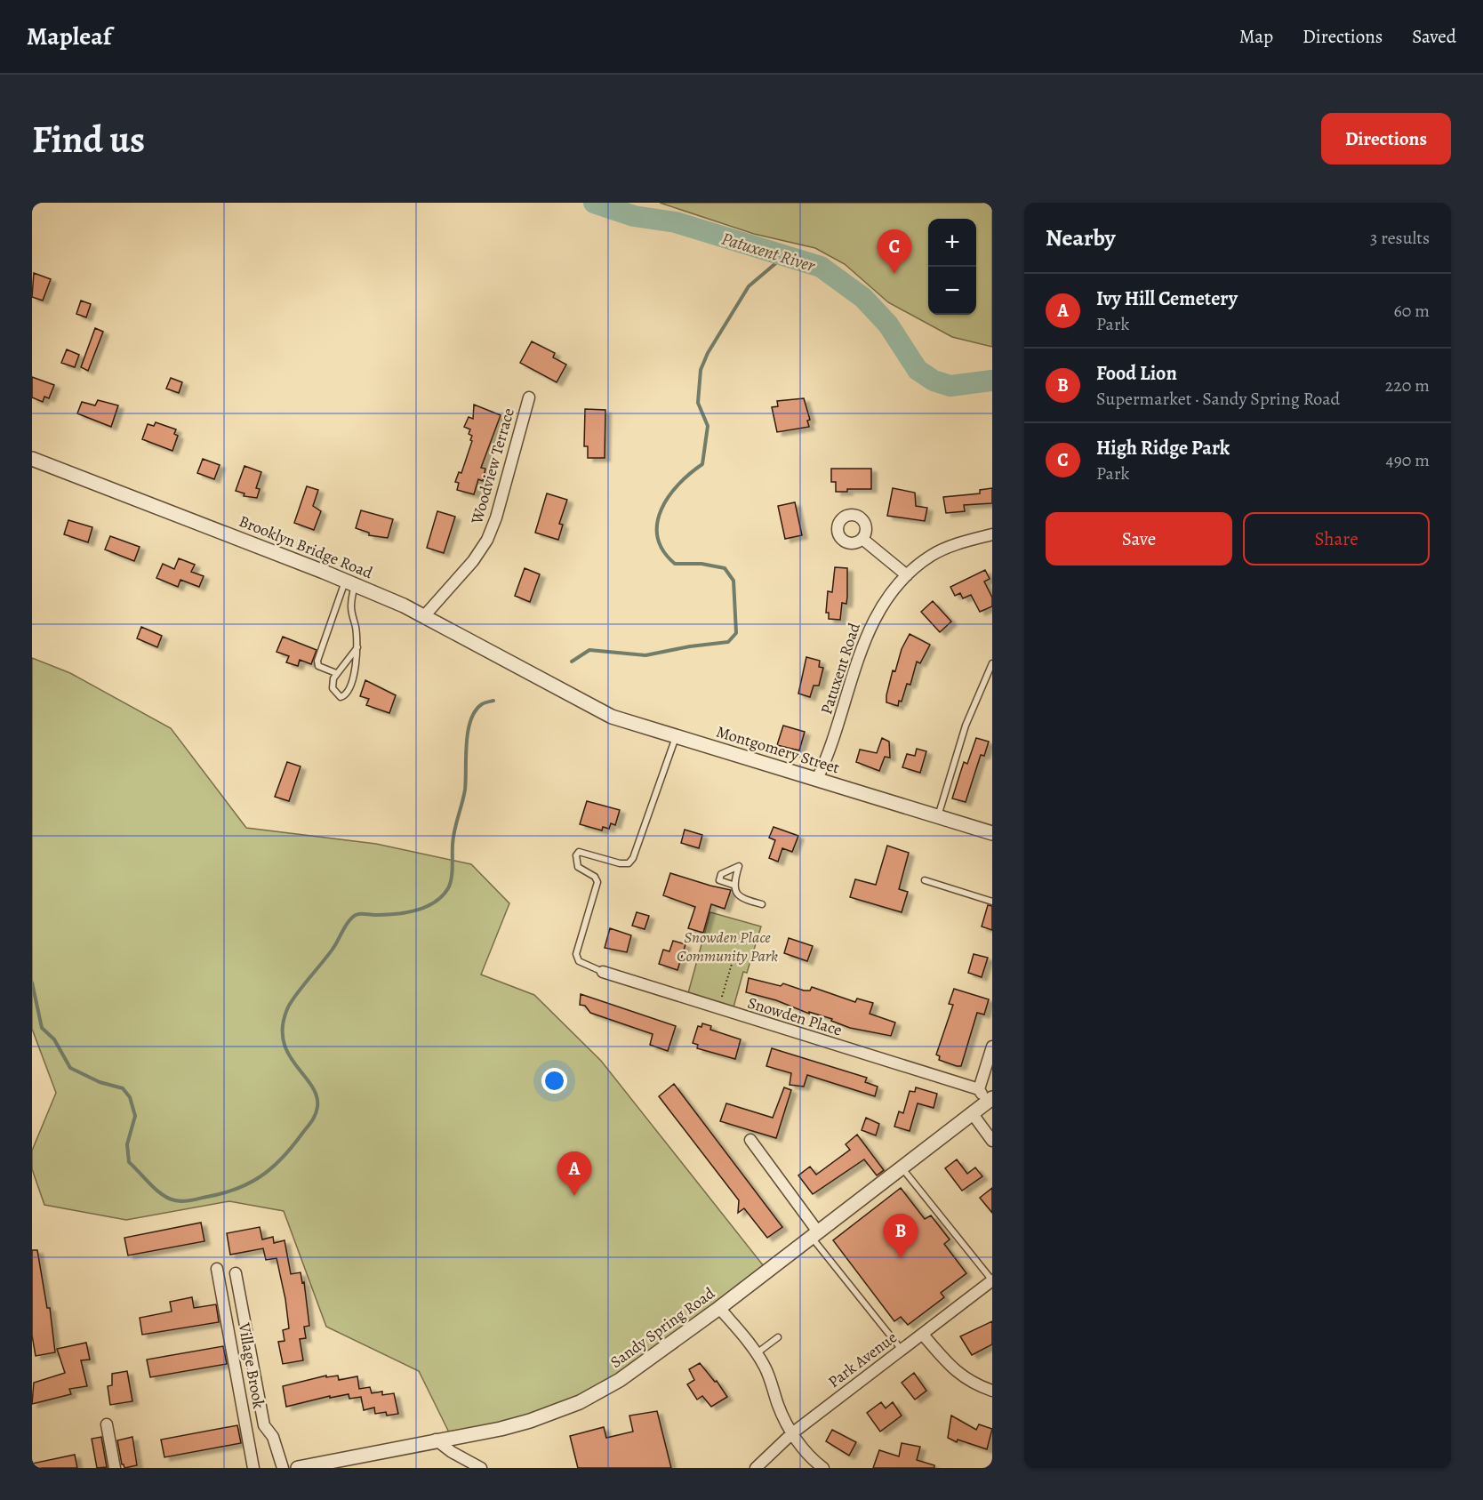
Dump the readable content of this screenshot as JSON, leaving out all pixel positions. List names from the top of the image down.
{
  "streets": {
    "street": [
      "Woodview Terrace",
      "Brooklyn Bridge Road",
      "Patuxent Road",
      "Montgomery Street",
      "Snowden Place",
      "Sandy Spring Road",
      "Park Avenue",
      "Village Brook"
    ]
  },
  "crossings": [
    ["Woodview Terrace", "Brooklyn Bridge Road"],
    ["Brooklyn Bridge Road", "Montgomery Street"],
    ["Patuxent Road", "Montgomery Street"]
  ],
  "water": ["Patuxent River"],
  "parks": ["Snowden Place Community Park"],
  "page": {
    "header": "Mapleaf",
    "nav": ["Map", "Directions", "Saved"],
    "buttons": [
      "Directions",
      ["Save", "Share"]
    ],
    "title": "Find us",
    "heading": ["Nearby", "3 results"],
    "map_buttons": ["+", "−"],
    "pins": ["C", "A", "B"],
    "list": [
      {
        "mark": "A",
        "name": "Ivy Hill Cemetery",
        "note": "Park",
        "value": "60 m"
      },
      {
        "mark": "B",
        "name": "Food Lion",
        "note": "Supermarket · Sandy Spring Road",
        "value": "220 m"
      },
      {
        "mark": "C",
        "name": "High Ridge Park",
        "note": "Park",
        "value": "490 m"
      }
    ]
  }
}
